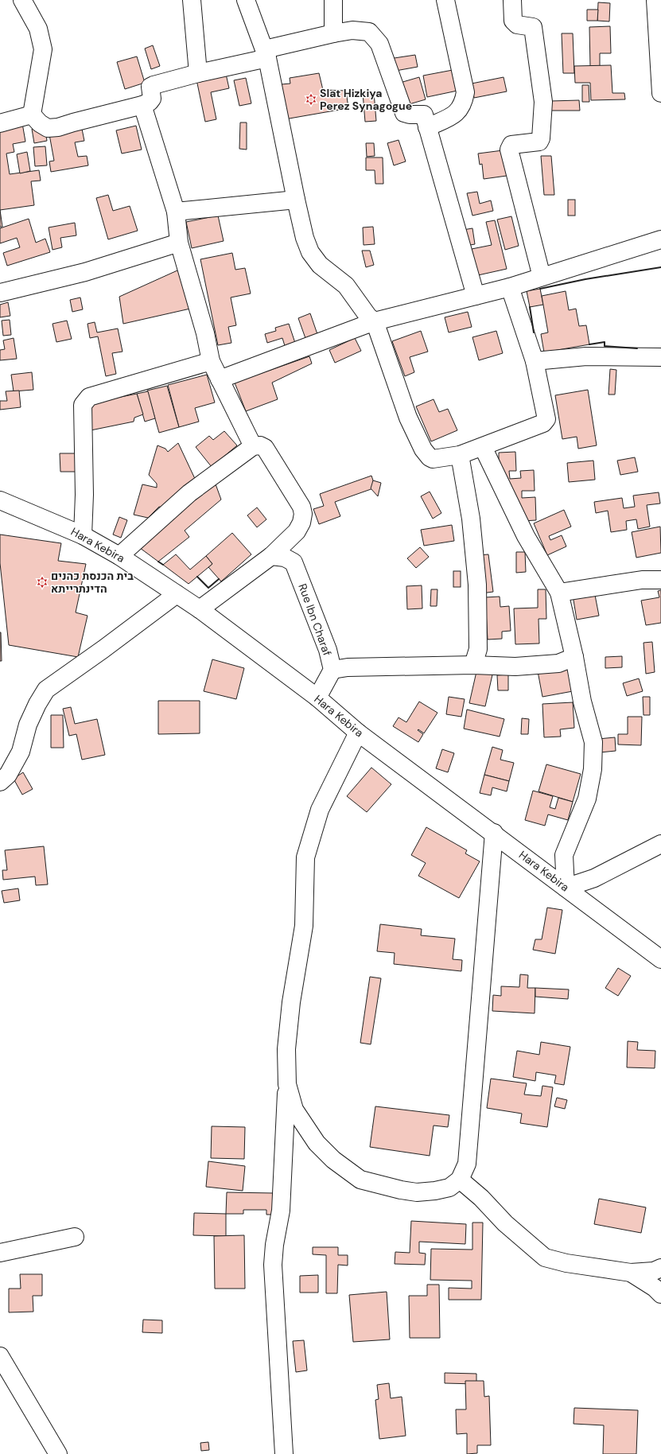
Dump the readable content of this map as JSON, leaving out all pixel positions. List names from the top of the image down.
{
  "streets": {
    "street": ["Hara Kebira", "Rue Ibn Charaf"]
  },
  "crossings": [
    ["Hara Kebira", "Rue Ibn Charaf"]
  ],
  "places": {
    "synagogue": ["Slat Hizkiya Perez Synagogue", "בית הכנסת כהנים הדינתרייתא"]
  }
}
